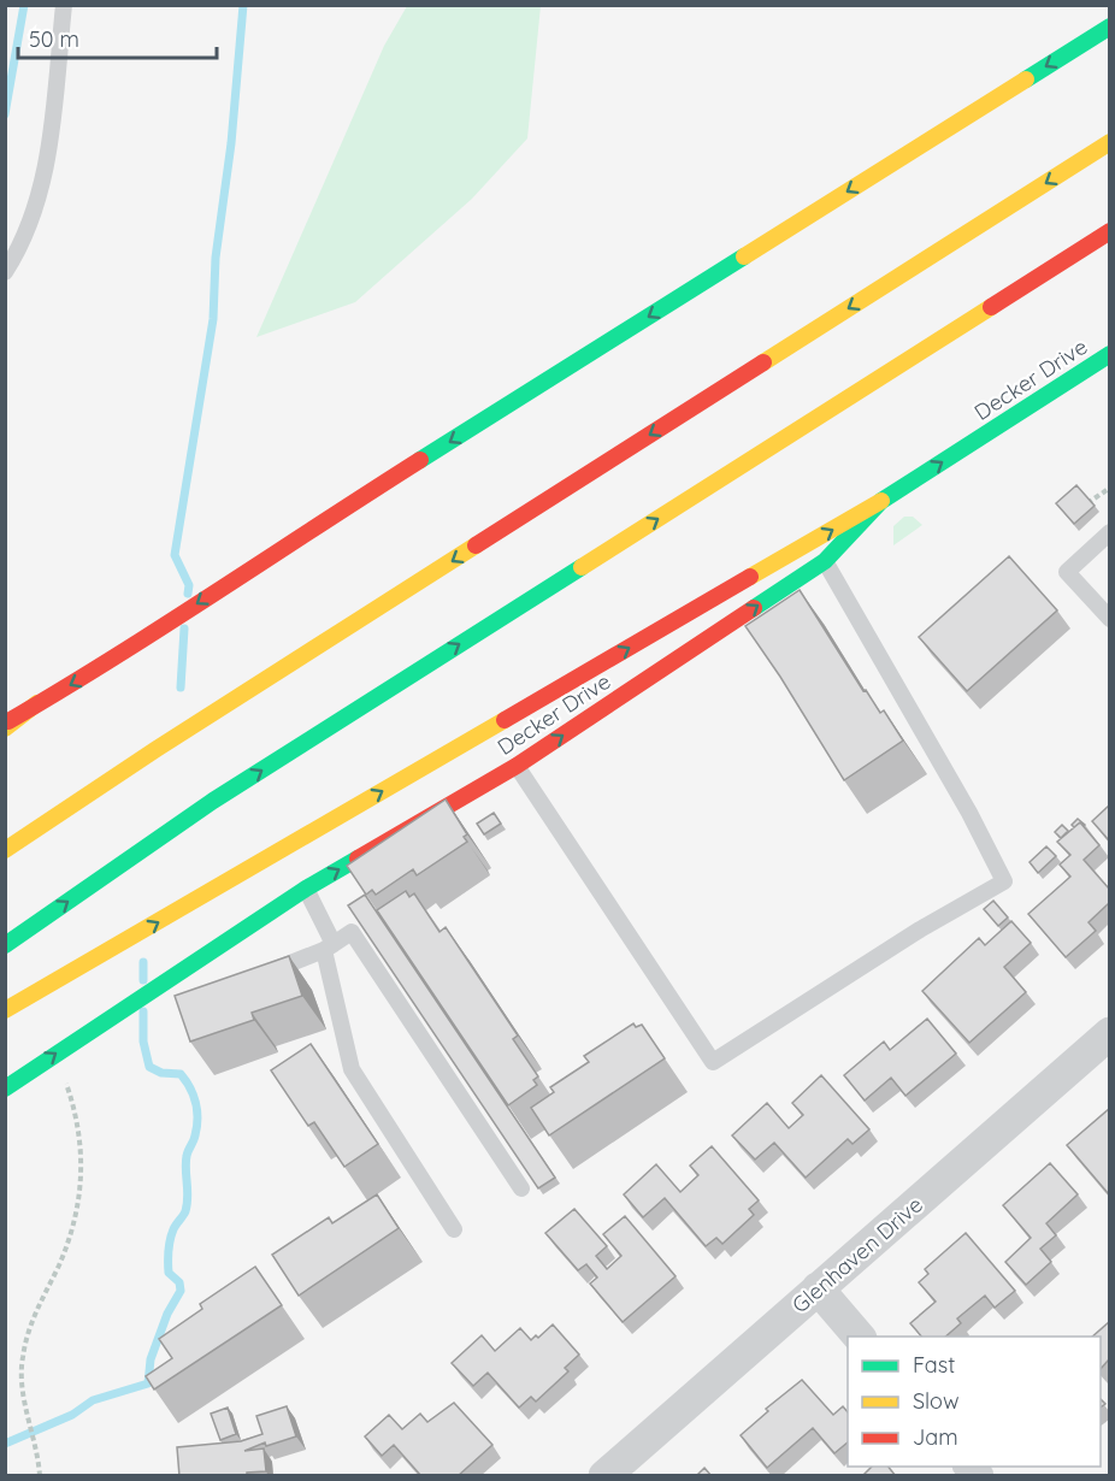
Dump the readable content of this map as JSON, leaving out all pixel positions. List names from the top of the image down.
{
  "streets": {
    "main road": ["Decker Drive"],
    "street": ["Glenhaven Drive"]
  },
  "legend": ["Fast", "Slow", "Jam"],
  "scale_bar": "50 m"
}
